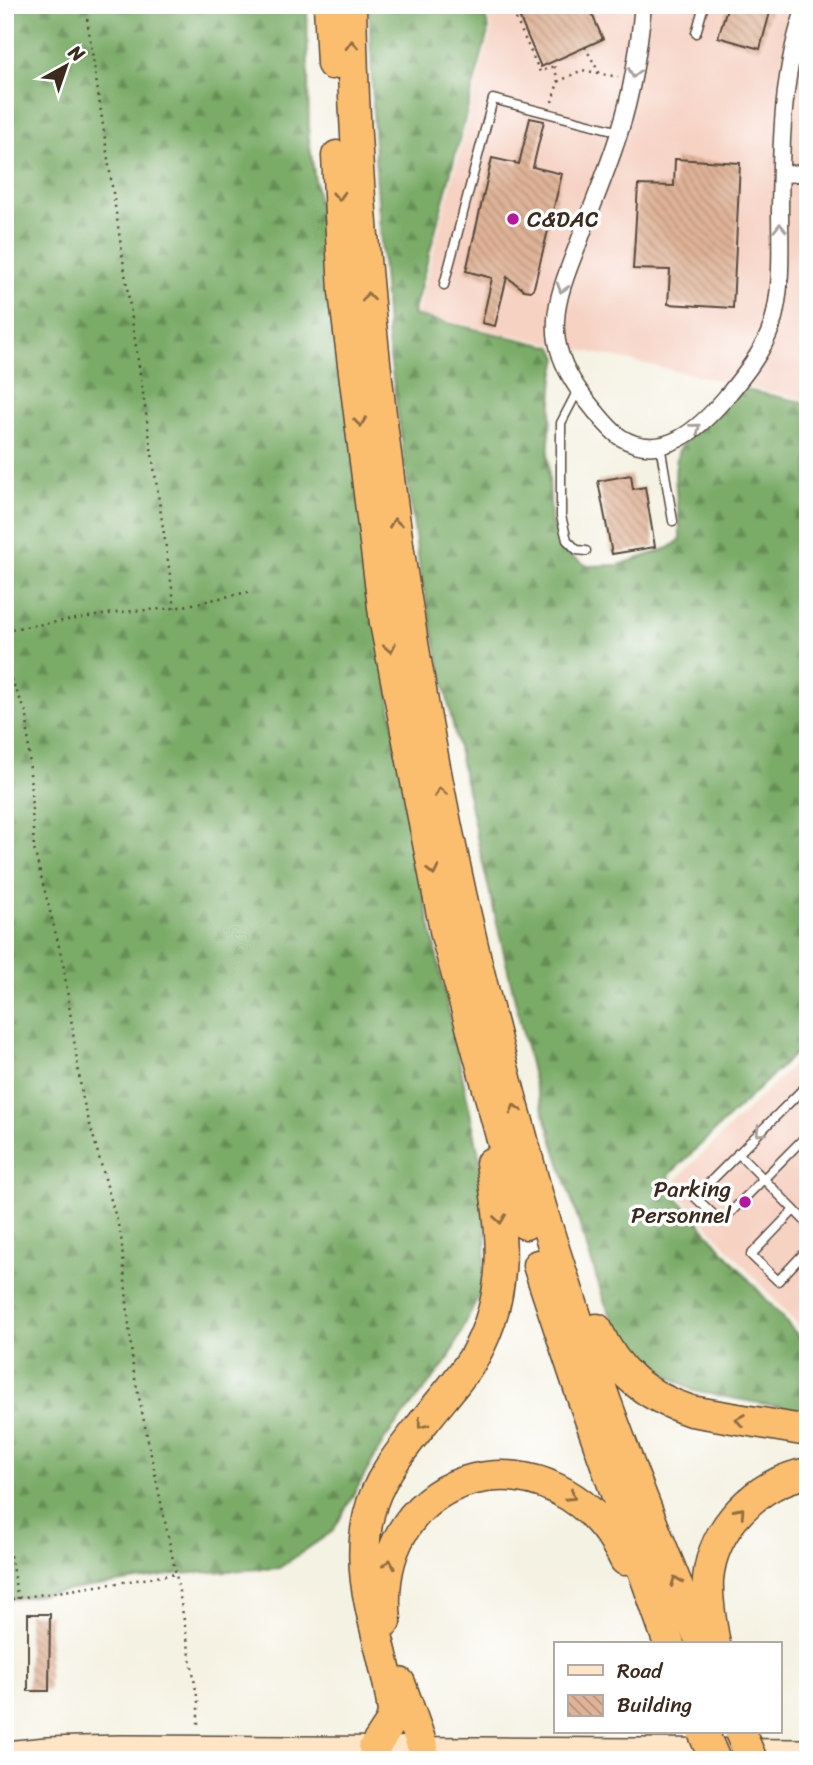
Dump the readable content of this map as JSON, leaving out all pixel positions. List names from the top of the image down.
{
  "places": ["C&DAC", "Parking Personnel"],
  "legend": ["Road", "Building"],
  "north": "top right"
}
